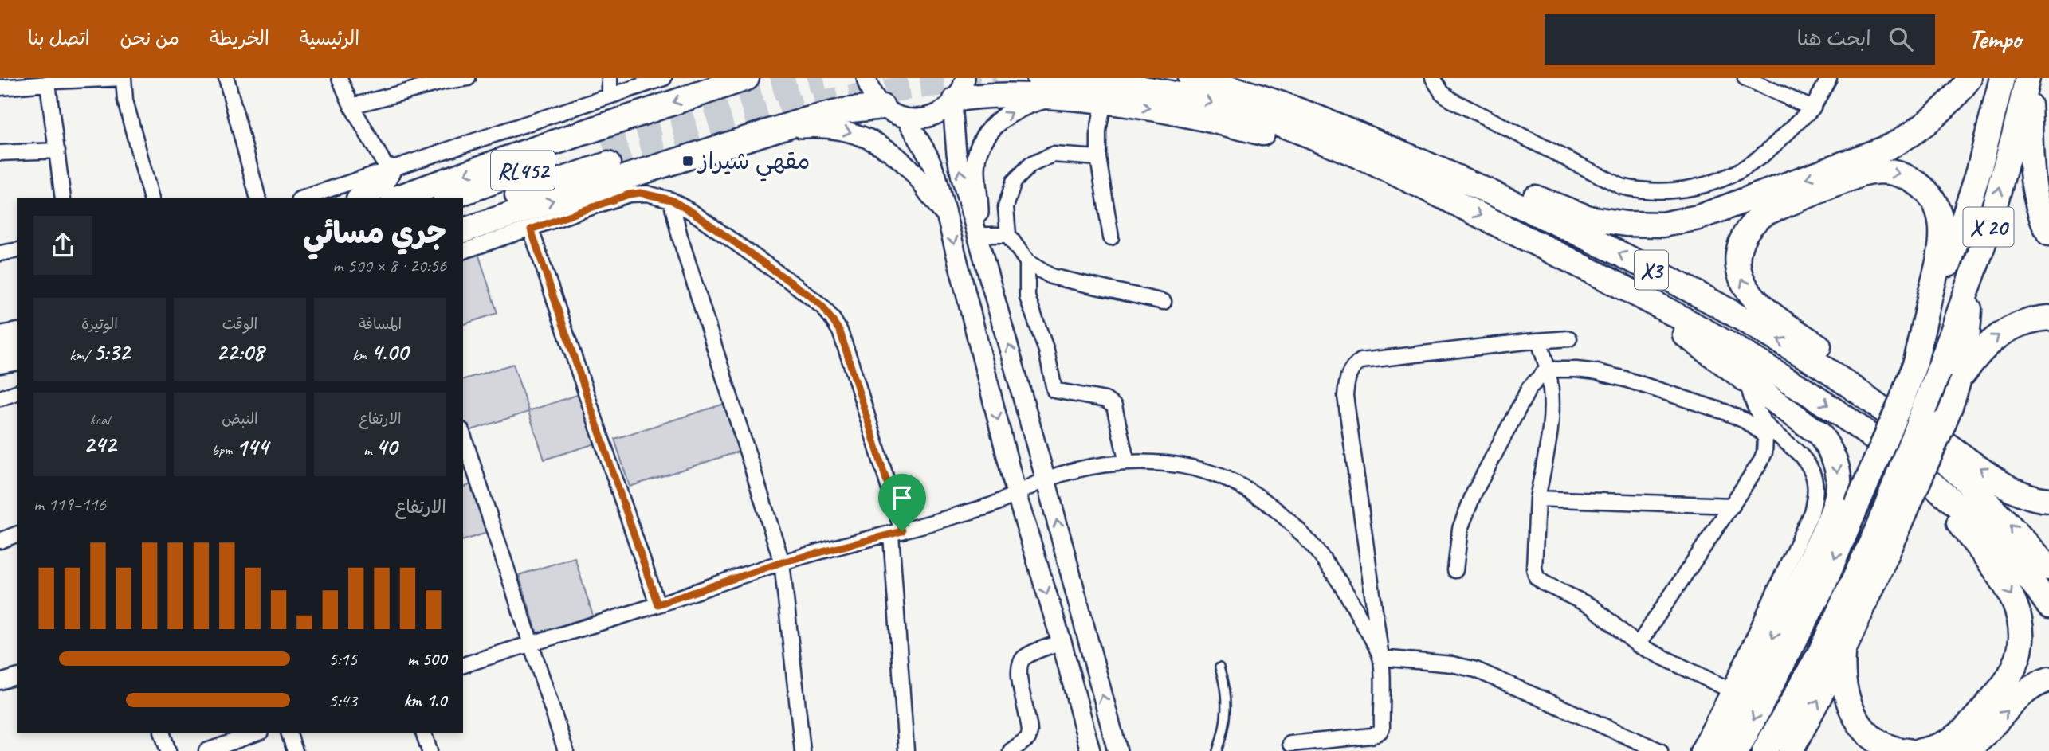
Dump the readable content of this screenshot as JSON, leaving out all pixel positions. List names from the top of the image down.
{
  "streets": {
    "highway": ["RL452", "X 20", "X3"]
  },
  "places": {
    "transit": ["مقهي شيراز"]
  },
  "page": {
    "header": "Tempo",
    "search": "ابحث هنا",
    "nav": [
      "الرئيسية",
      "الخريطة",
      "من نحن",
      "اتصل بنا"
    ],
    "heading": ["جري مسائي", "20:56 · 8 × 500 m"],
    "stats": [
      ["المسافة", "4.00 km"],
      ["الوقت", "22:08"],
      ["الوتيرة", "5:32 /km"],
      ["الارتفاع", "40 m"],
      ["النبض", "144 bpm"],
      ["kcal", "242"]
    ],
    "chart": ["الارتفاع", "116–119 m"],
    "list": [
      {
        "name": "500 m",
        "note": "5:15"
      },
      {
        "name": "1.0 km",
        "note": "5:43"
      }
    ]
  }
}
